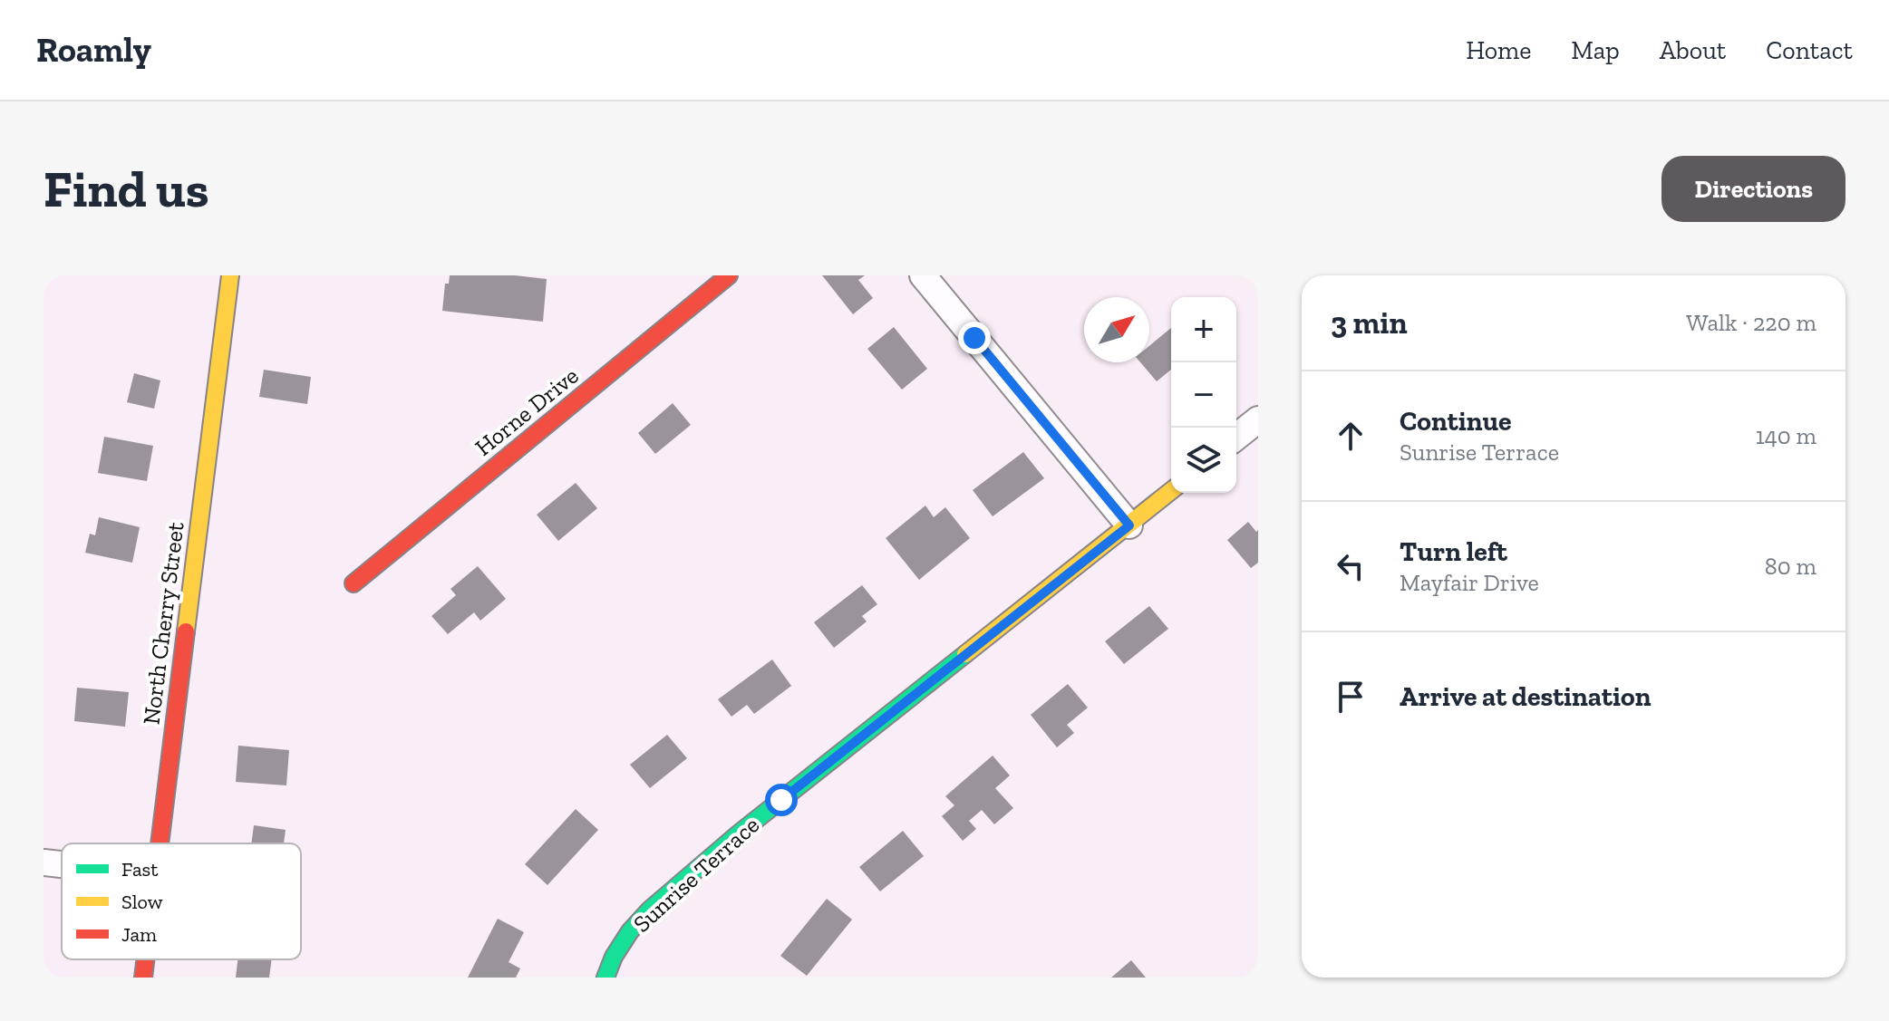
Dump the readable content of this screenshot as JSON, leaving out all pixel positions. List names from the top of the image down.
{
  "streets": {
    "street": ["Horne Drive", "North Cherry Street", "Sunrise Terrace"]
  },
  "legend": ["Fast", "Slow", "Jam"],
  "north": "top right",
  "page": {
    "header": "Roamly",
    "nav": [
      "Home",
      "Map",
      "About",
      "Contact"
    ],
    "buttons": "Directions",
    "title": "Find us",
    "heading": ["3 min", "Walk · 220 m"],
    "map_buttons": ["+", "−"],
    "list": [
      ["Continue", "Sunrise Terrace", "140 m"],
      ["Turn left", "Mayfair Drive", "80 m"],
      "Arrive at destination"
    ]
  }
}
